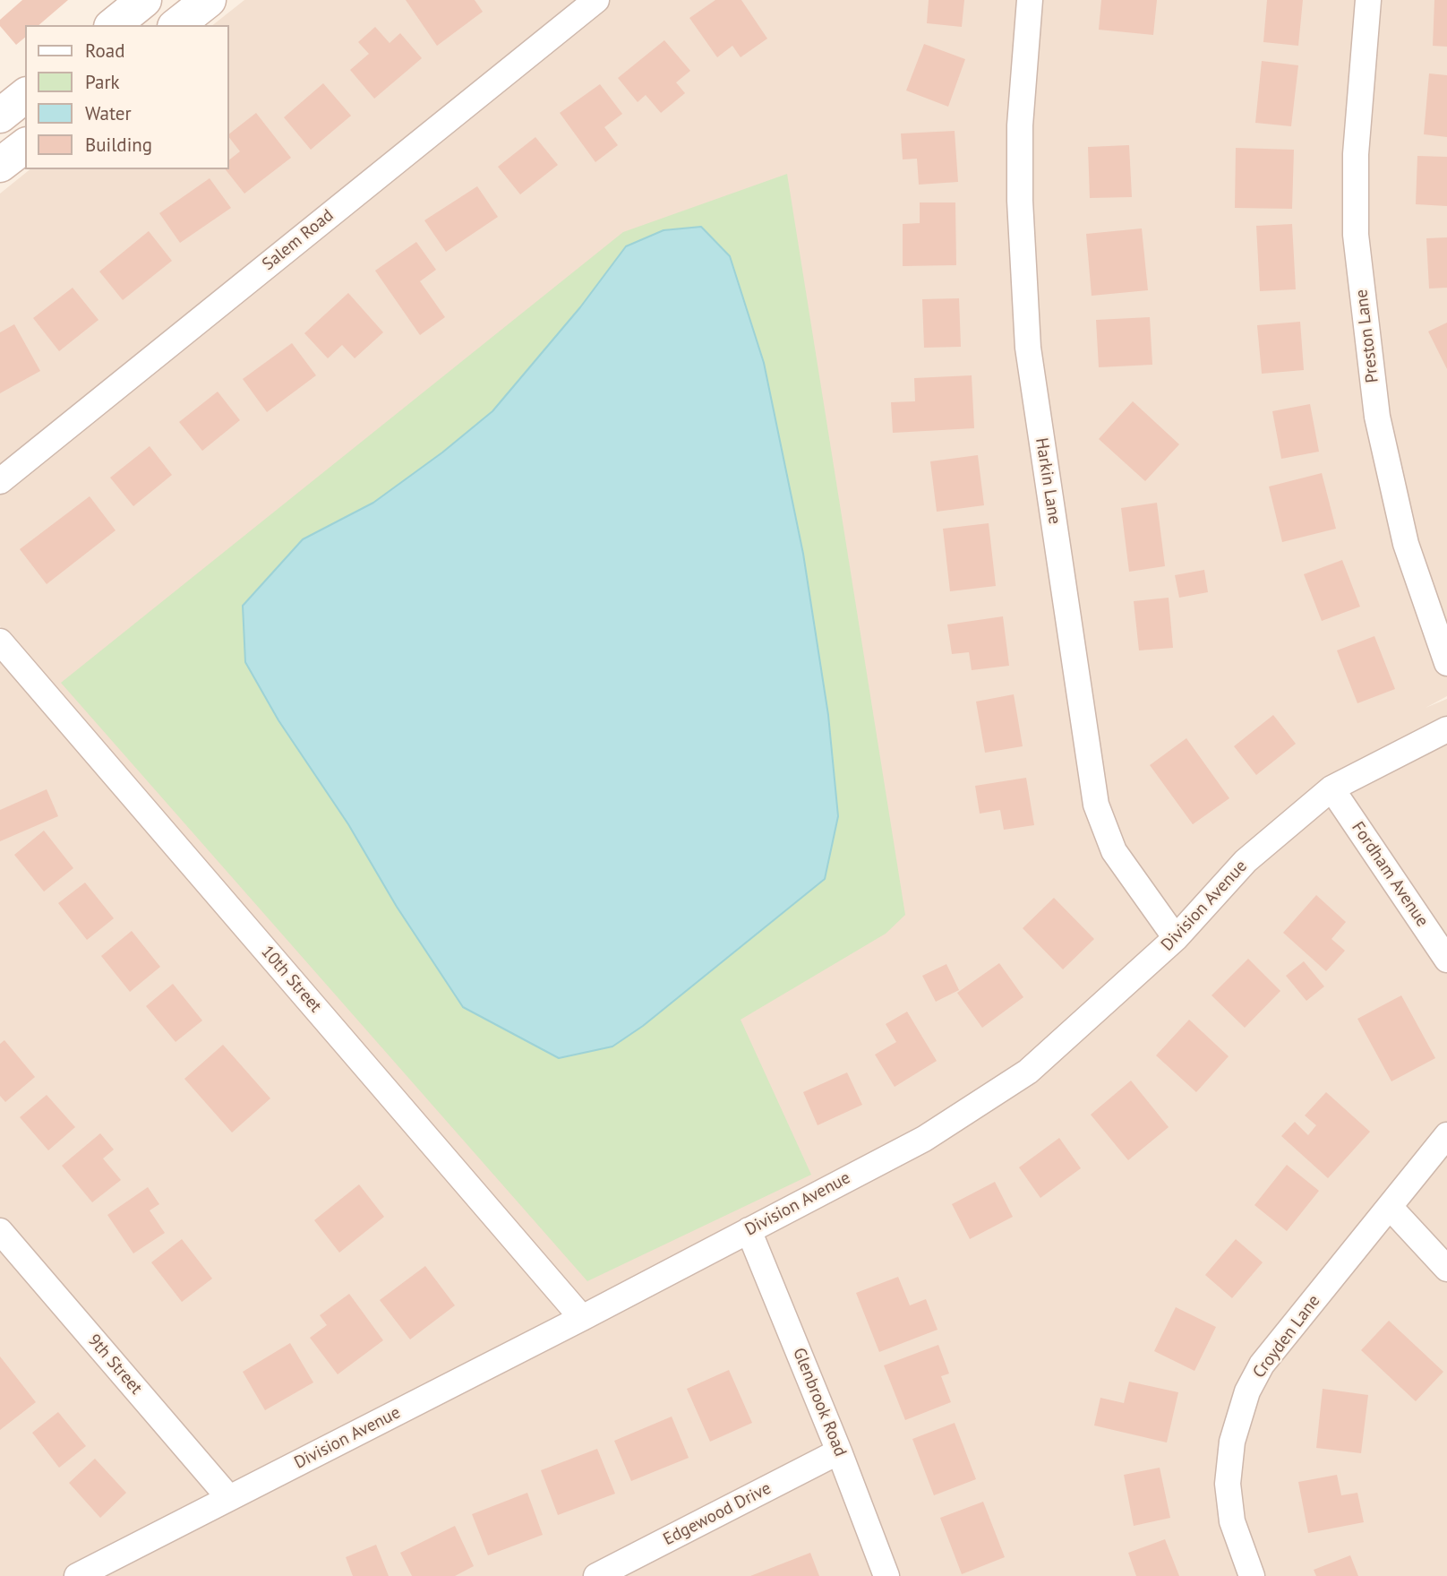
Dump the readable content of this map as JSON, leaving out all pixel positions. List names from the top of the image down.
{
  "streets": {
    "street": [
      "Salem Road",
      "Preston Lane",
      "Harkin Lane",
      "Fordham Avenue",
      "Division Avenue",
      "10th Street",
      "Croyden Lane",
      "9th Street",
      "Glenbrook Road",
      "Edgewood Drive"
    ]
  },
  "crossings": [
    ["Harkin Lane", "Division Avenue"],
    ["Fordham Avenue", "Division Avenue"],
    ["Division Avenue", "10th Street"],
    ["Division Avenue", "9th Street"],
    ["Division Avenue", "Glenbrook Road"],
    ["Glenbrook Road", "Edgewood Drive"]
  ],
  "legend": [
    "Road",
    "Park",
    "Water",
    "Building"
  ]
}
